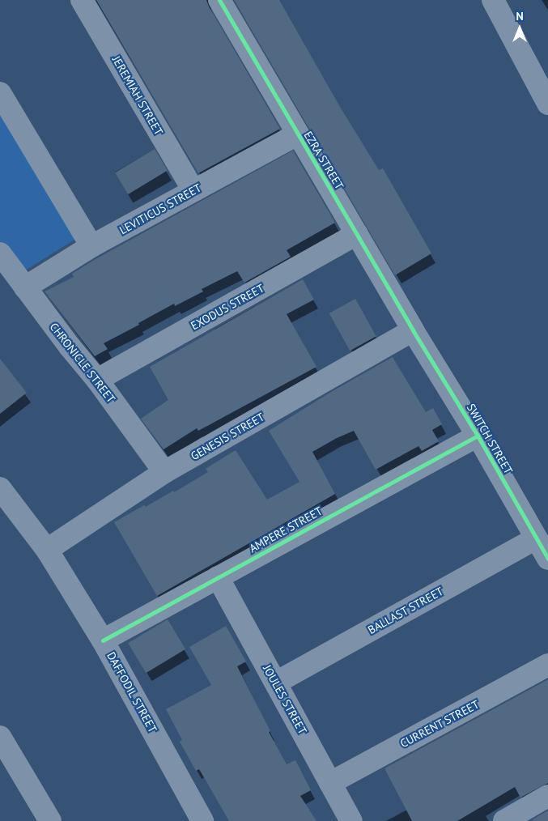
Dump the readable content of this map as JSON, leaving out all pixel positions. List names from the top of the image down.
{
  "streets": {
    "street": [
      "JEREMIAH STREET",
      "EZRA STREET",
      "LEVITICUS STREET",
      "EXODUS STREET",
      "CHRONICLE STREET",
      "GENESIS STREET",
      "SWITCH STREET",
      "AMPERE STREET",
      "BALLAST STREET",
      "DAFFODIL STREET",
      "JOULES STREET",
      "CURRENT STREET"
    ]
  },
  "crossings": [
    ["JEREMIAH STREET", "LEVITICUS STREET"],
    ["EZRA STREET", "LEVITICUS STREET"],
    ["EZRA STREET", "EXODUS STREET"],
    ["EZRA STREET", "GENESIS STREET"],
    ["EZRA STREET", "SWITCH STREET"],
    ["LEVITICUS STREET", "CHRONICLE STREET"],
    ["EXODUS STREET", "CHRONICLE STREET"],
    ["CHRONICLE STREET", "GENESIS STREET"],
    ["GENESIS STREET", "SWITCH STREET"],
    ["GENESIS STREET", "DAFFODIL STREET"],
    ["SWITCH STREET", "AMPERE STREET"],
    ["SWITCH STREET", "BALLAST STREET"],
    ["AMPERE STREET", "DAFFODIL STREET"],
    ["AMPERE STREET", "JOULES STREET"],
    ["BALLAST STREET", "JOULES STREET"],
    ["JOULES STREET", "CURRENT STREET"]
  ],
  "north": "top"
}
